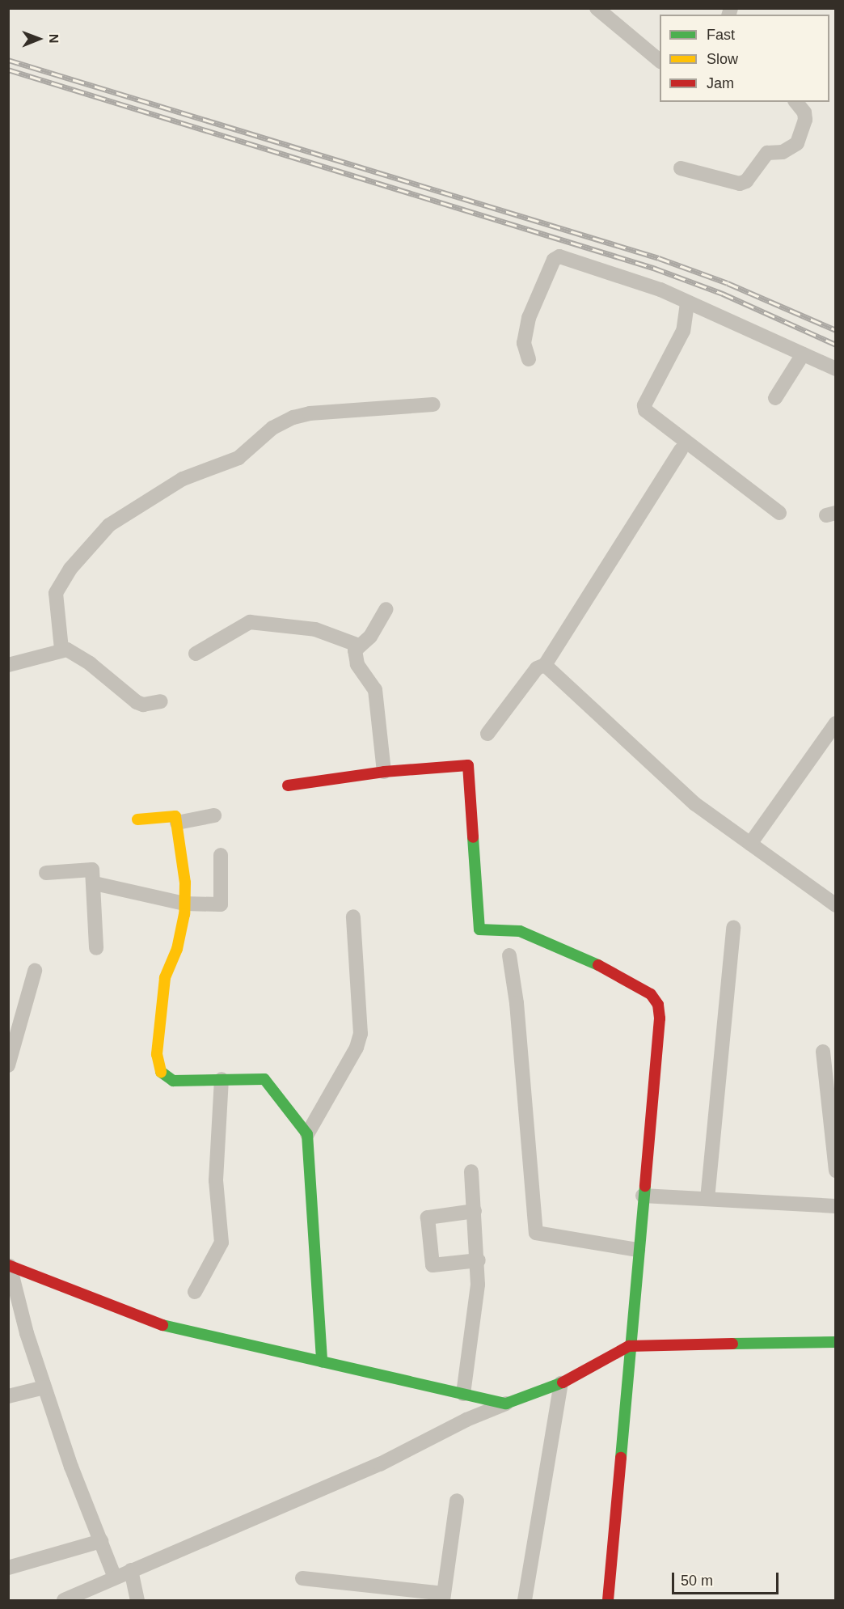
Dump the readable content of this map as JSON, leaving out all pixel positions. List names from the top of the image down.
{
  "legend": ["Fast", "Slow", "Jam"],
  "scale_bar": "50 m",
  "north": "right"
}
